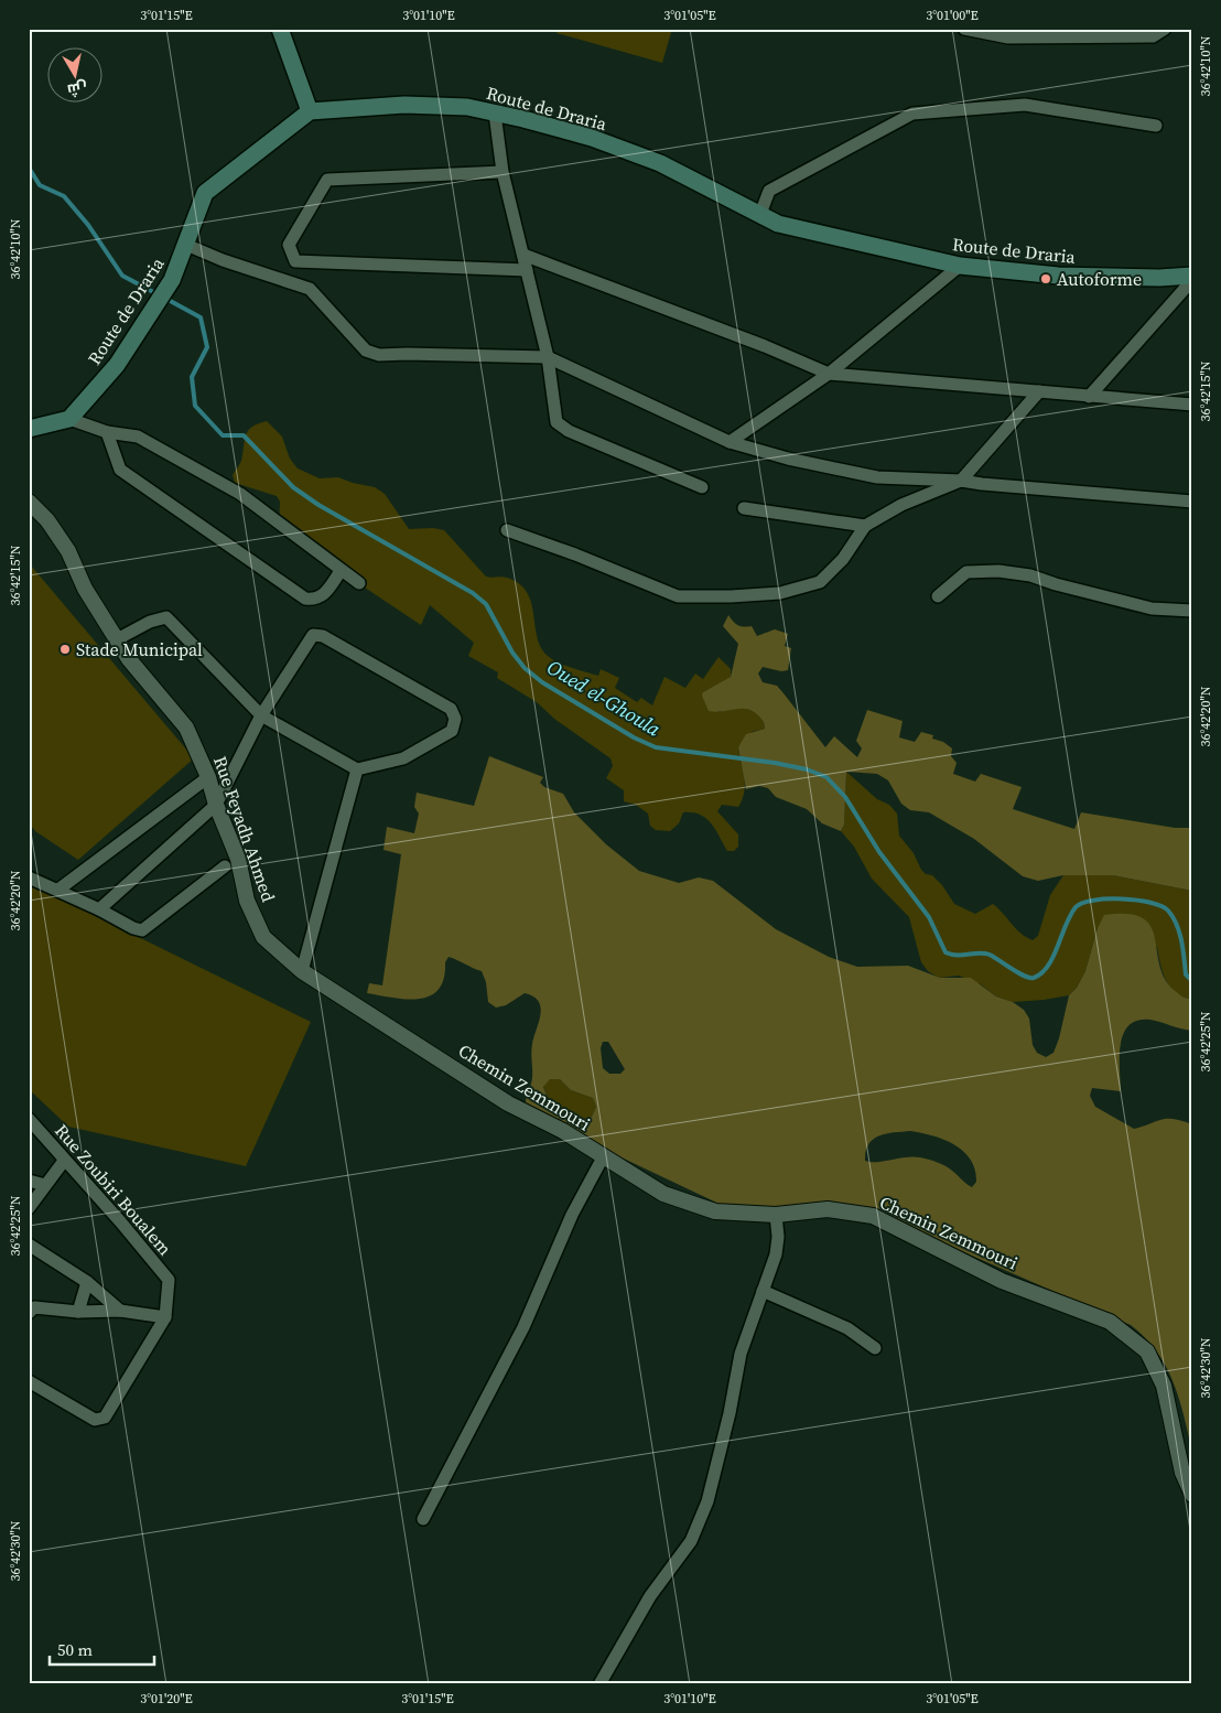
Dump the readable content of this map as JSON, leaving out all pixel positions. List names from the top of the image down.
{
  "streets": {
    "main road": ["Route de Draria"],
    "street": ["Rue Feyadh Ahmed", "Chemin Zemmouri", "Rue Zoubiri Boualem"]
  },
  "crossings": [
    ["Rue Feyadh Ahmed", "Chemin Zemmouri"]
  ],
  "water": ["Oued el-Ghoula"],
  "places": ["Autoforme", "Stade Municipal"],
  "scale_bar": "50 m",
  "north": "bottom",
  "coordinates": [
    "3°01'15\"E",
    "3°01'10\"E",
    "3°01'05\"E",
    "3°01'00\"E",
    "36°42'10\"N",
    "36°42'15\"N",
    "36°42'20\"N",
    "36°42'25\"N",
    "36°42'30\"N",
    "3°01'20\"E"
  ]
}
